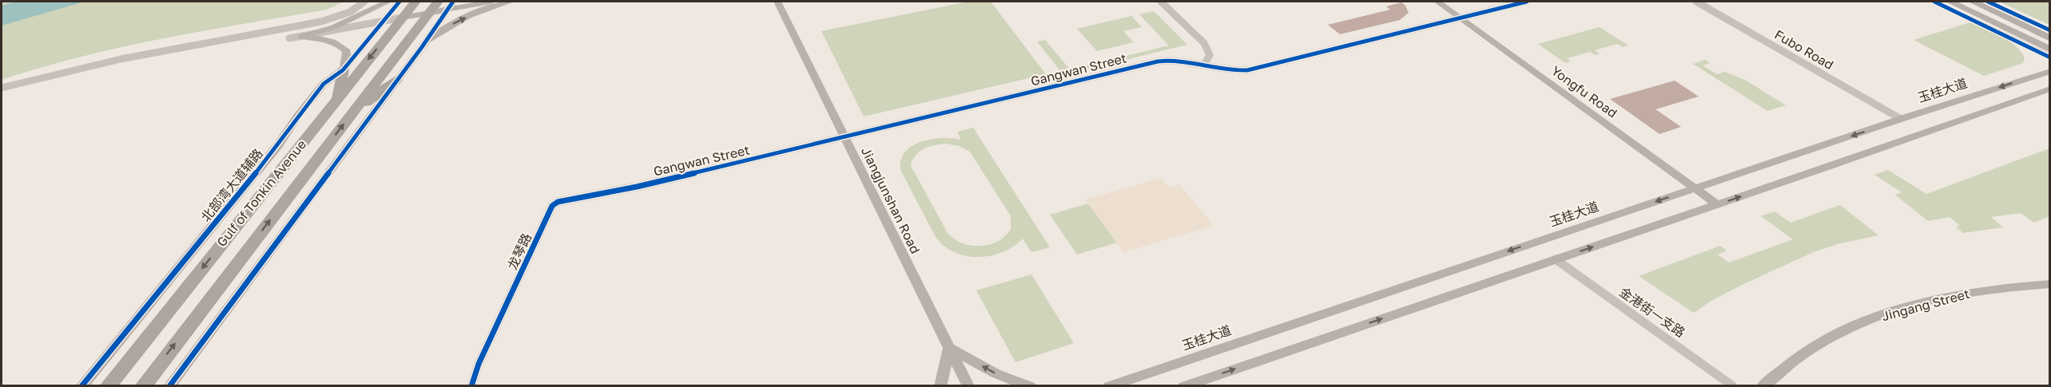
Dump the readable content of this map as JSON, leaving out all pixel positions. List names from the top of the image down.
{
  "streets": {
    "highway": ["Gulf of Tonkin Avenue"],
    "main road": [
      "玉桂大道",
      "Yongfu Road",
      "北部湾大道辅路",
      "Jiangjunshan Road",
      "Jingang Street"
    ],
    "street": [
      "Fubo Road",
      "Gangwan Street",
      "龙琴路",
      "金港街一支路"
    ]
  },
  "crossings": [
    ["Fubo Road", "玉桂大道"],
    ["Gangwan Street", "Yongfu Road"],
    ["Gangwan Street", "Jiangjunshan Road"],
    ["Gangwan Street", "龙琴路"],
    ["玉桂大道", "Yongfu Road"]
  ]
}
